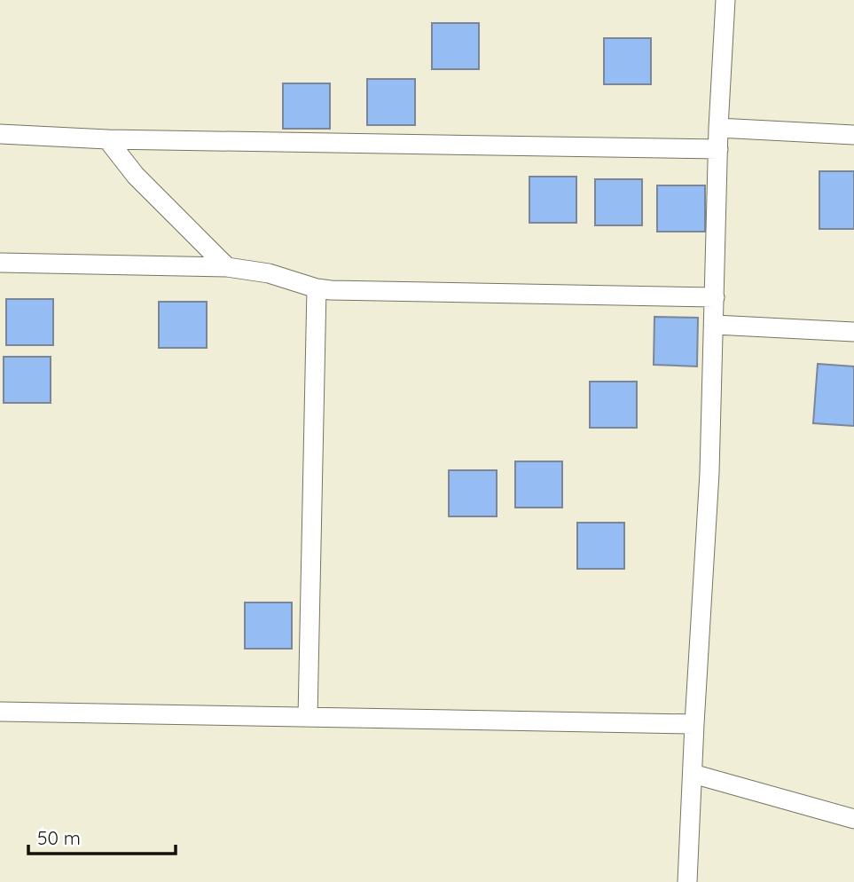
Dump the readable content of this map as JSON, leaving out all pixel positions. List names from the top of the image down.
{
  "scale_bar": "50 m"
}
